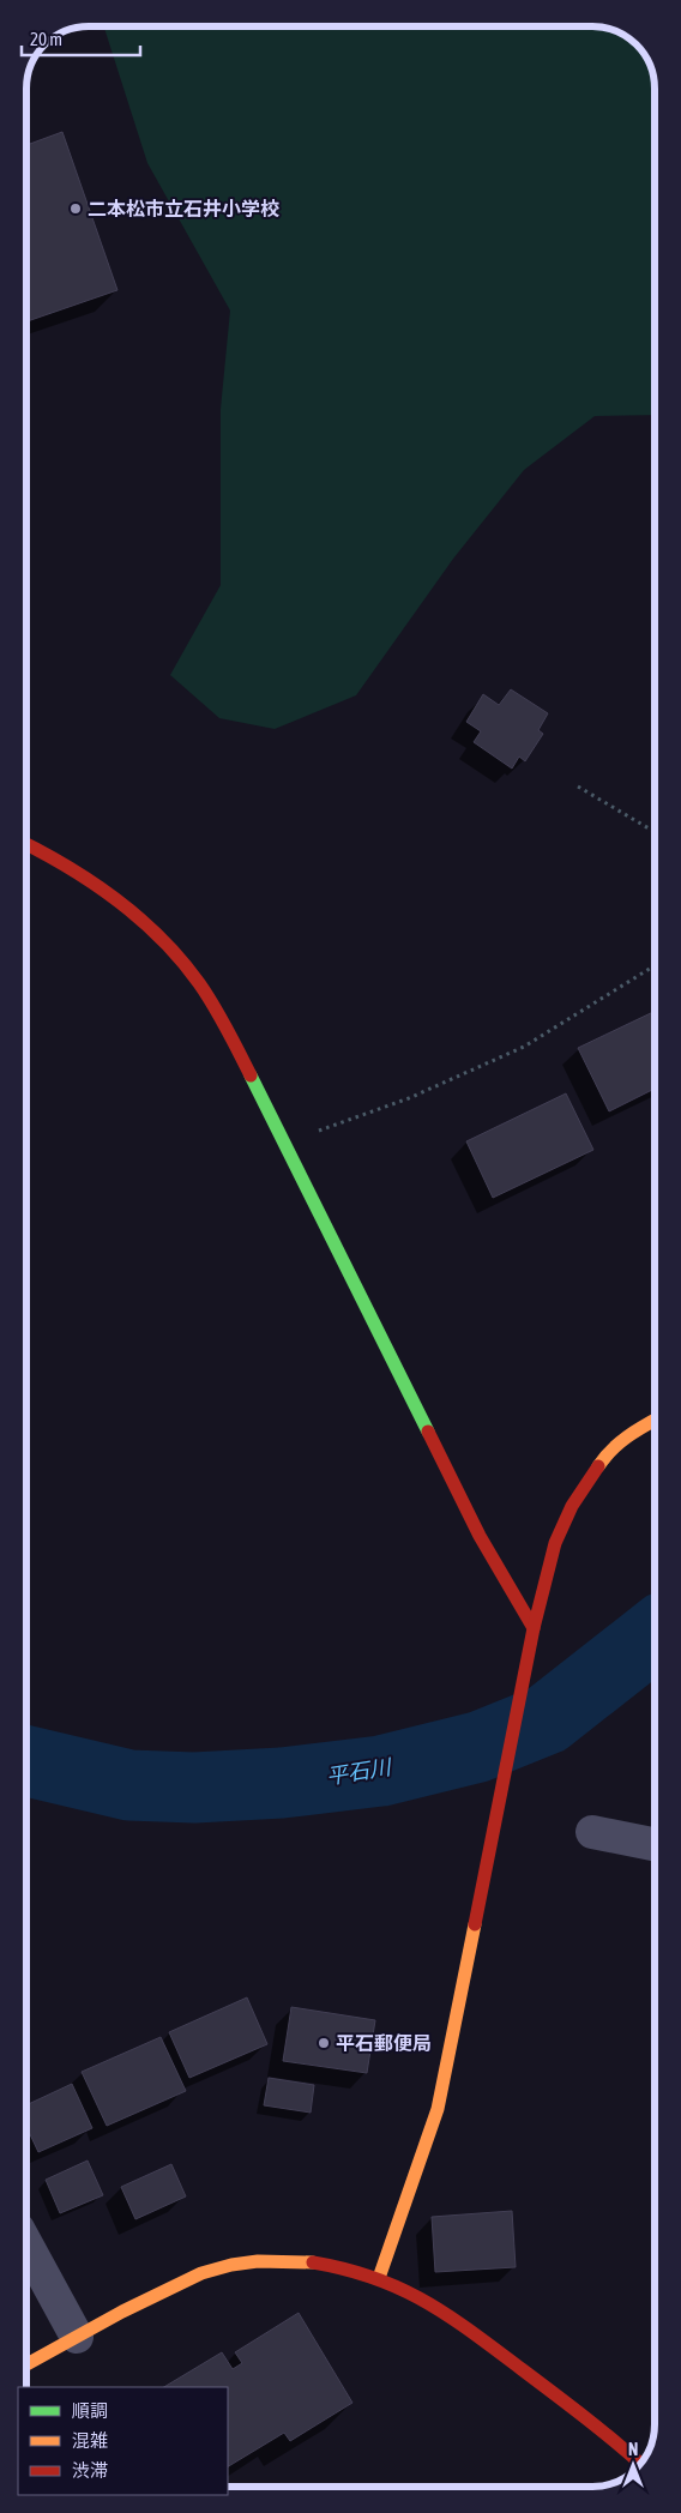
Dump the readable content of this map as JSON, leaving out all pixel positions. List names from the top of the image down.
{
  "water": ["平石川"],
  "places": ["二本松市立石井小学校", "平石郵便局"],
  "legend": ["順調", "混雑", "渋滞"],
  "scale_bar": "20 m",
  "north": "top"
}
